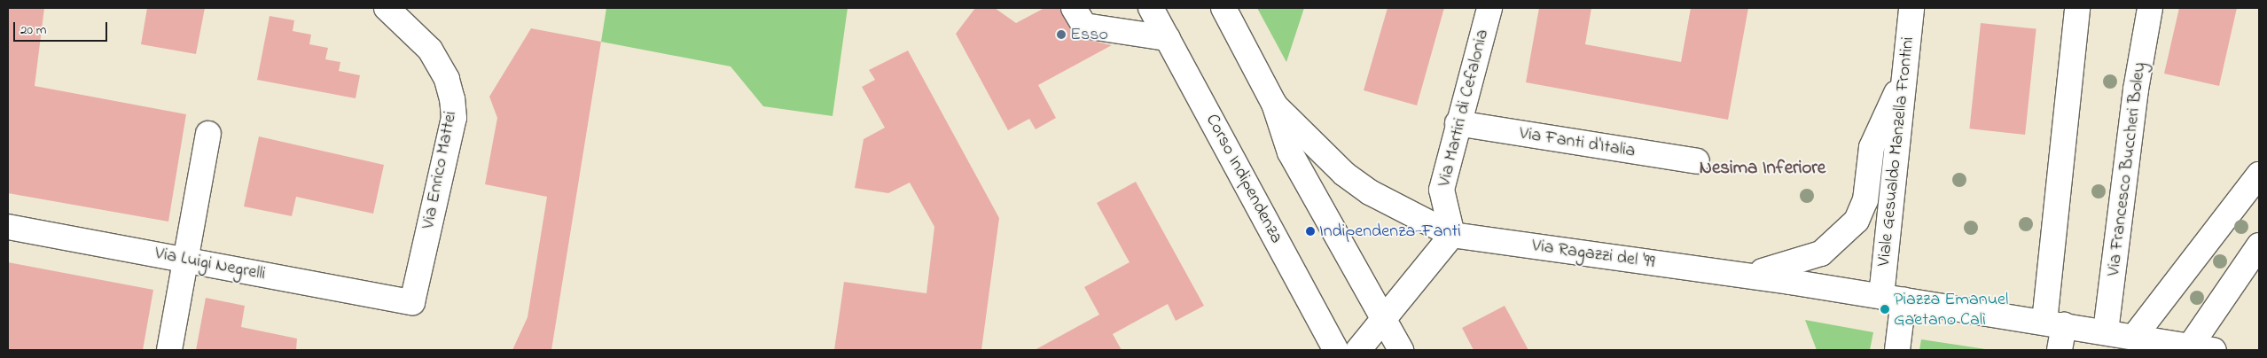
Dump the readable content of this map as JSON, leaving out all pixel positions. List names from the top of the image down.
{
  "streets": {
    "street": [
      "Via Martiri di Cefalonia",
      "Via Fanti d'Italia",
      "Viale Gesualdo Manzella Frontini",
      "Via Francesco Buccheri Boley",
      "Via Enrico Mattei",
      "Corso Indipendenza",
      "Via Ragazzi del '99",
      "Via Luigi Negrelli"
    ]
  },
  "crossings": [
    ["Via Martiri di Cefalonia", "Via Fanti d'Italia"],
    ["Via Martiri di Cefalonia", "Via Ragazzi del '99"],
    ["Viale Gesualdo Manzella Frontini", "Via Ragazzi del '99"],
    ["Via Francesco Buccheri Boley", "Via Ragazzi del '99"],
    ["Via Enrico Mattei", "Via Luigi Negrelli"]
  ],
  "districts": ["Nesima Inferiore"],
  "places": ["Esso", "Indipendenza-Fanti", "Piazza Emanuel Gaetano Calì"],
  "scale_bar": "20 m"
}
